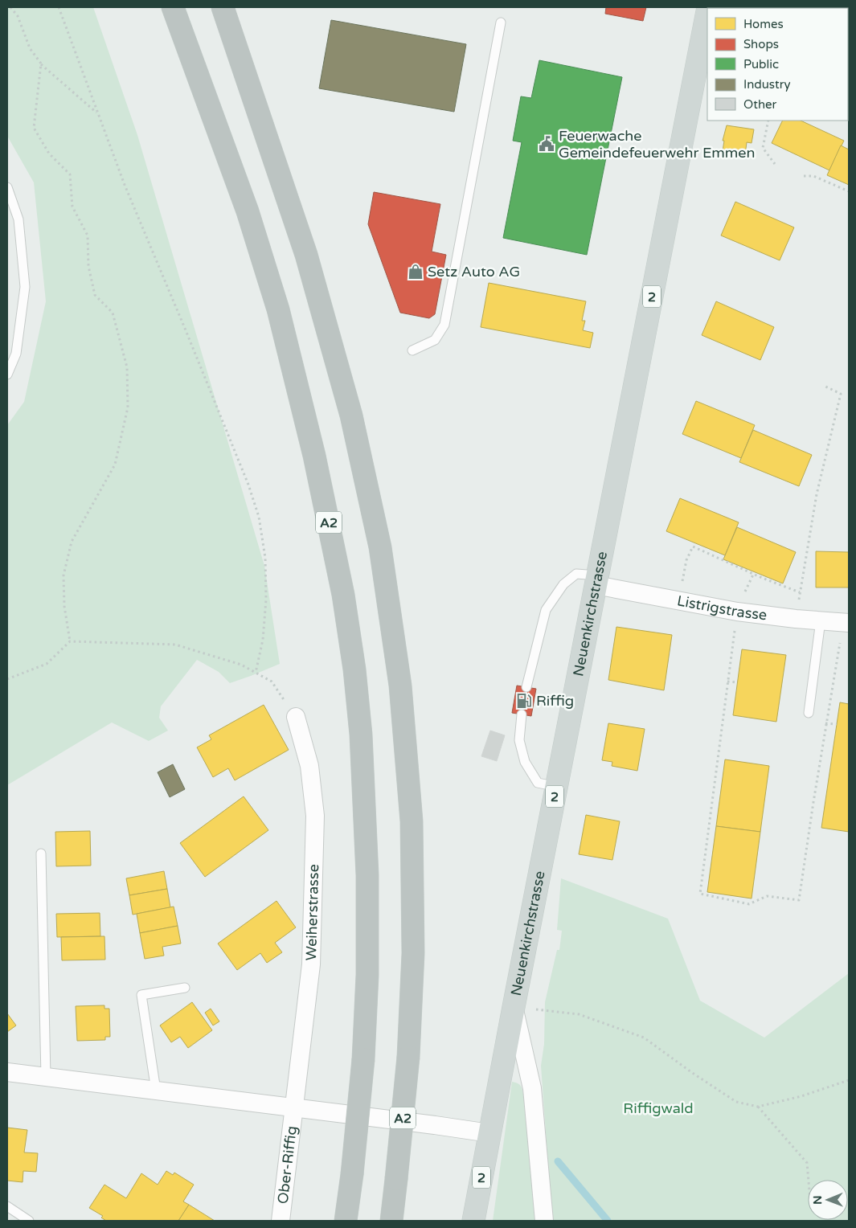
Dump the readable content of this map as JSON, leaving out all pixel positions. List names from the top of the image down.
{
  "streets": {
    "highway": ["A2"],
    "main road": ["2", "Neuenkirchstrasse"],
    "street": ["Listrigstrasse", "Weiherstrasse", "Ober-Riffig"]
  },
  "crossings": [
    ["Listrigstrasse", "Neuenkirchstrasse"],
    ["Weiherstrasse", "Ober-Riffig"]
  ],
  "parks": ["Riffigwald"],
  "places": {
    "public building": ["Feuerwache Gemeindefeuerwehr Emmen"],
    "shop": ["Setz Auto AG"],
    "fuel station": ["Riffig"]
  },
  "legend": [
    "Homes",
    "Shops",
    "Public",
    "Industry",
    "Other"
  ],
  "north": "left"
}
